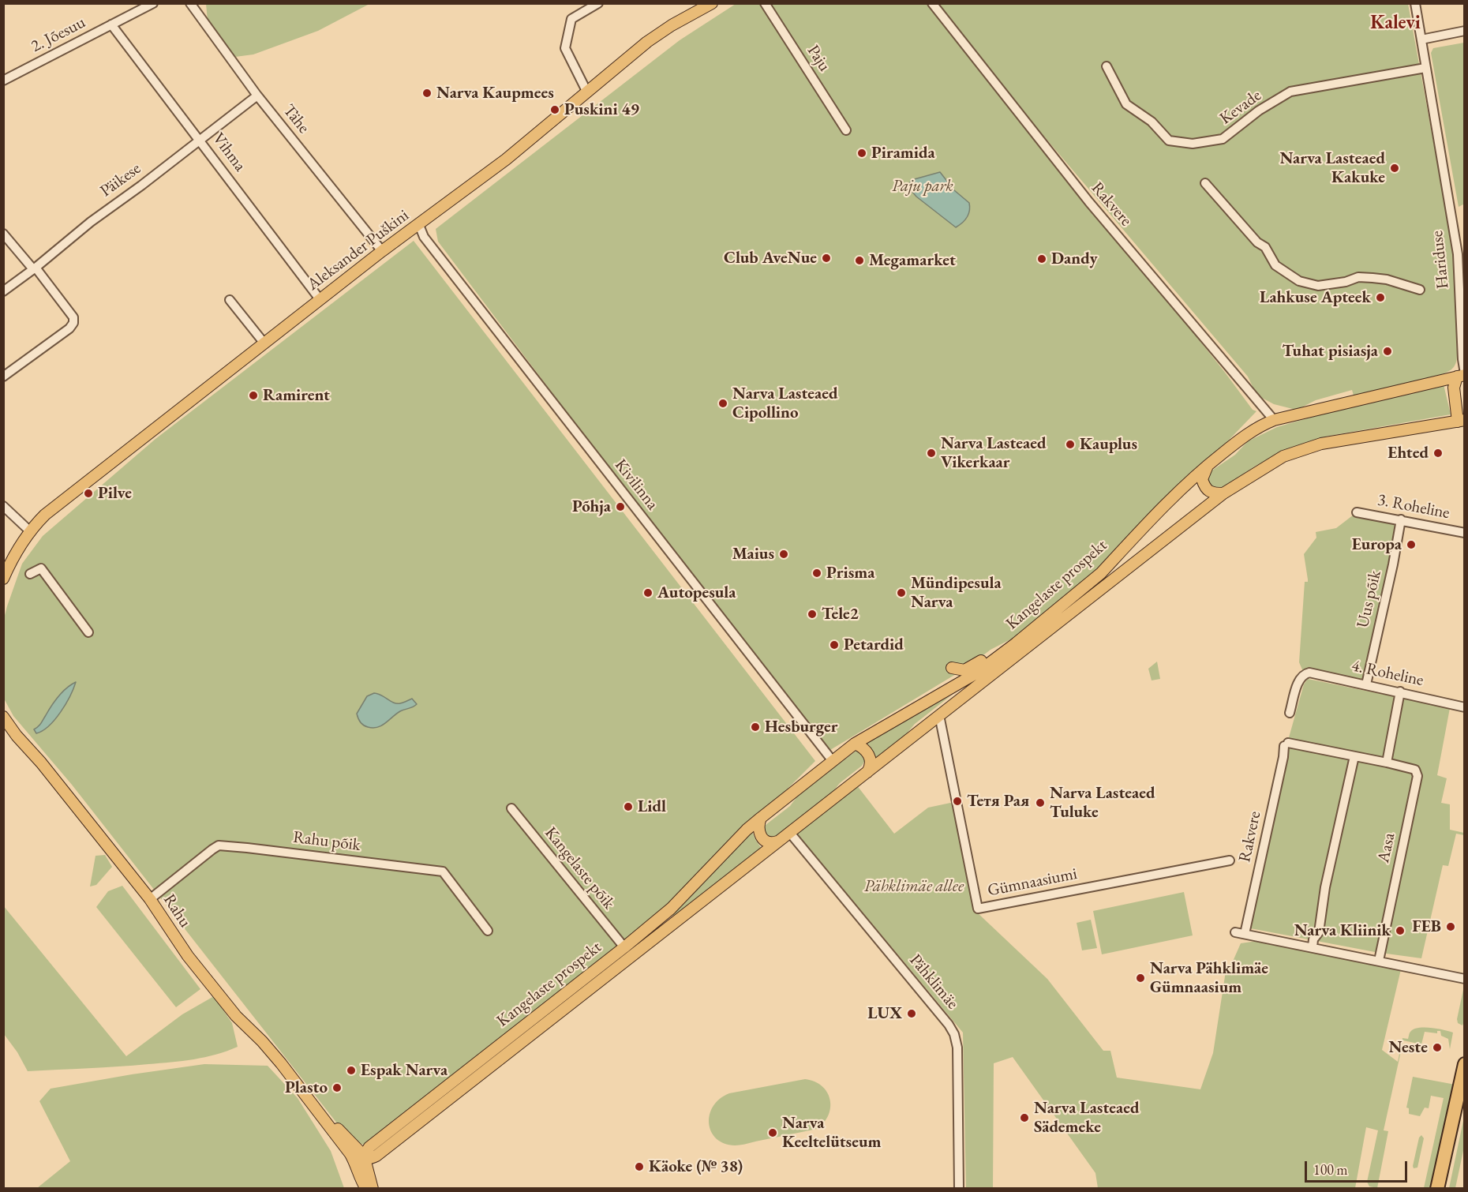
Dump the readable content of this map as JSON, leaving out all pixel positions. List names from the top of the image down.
{
  "streets": {
    "main road": ["Aleksander Puškini", "Kangelaste prospekt", "Rahu"],
    "street": [
      "2. Jõesuu",
      "Paju",
      "Kevade",
      "Tähe",
      "Vihma",
      "Päikese",
      "Rakvere",
      "Hariduse",
      "Kivilinna",
      "3. Roheline",
      "Uus põik",
      "4. Roheline",
      "Rahu põik",
      "Aasa",
      "Kangelaste põik",
      "Gümnaasiumi",
      "Pähklimäe"
    ]
  },
  "crossings": [
    ["2. Jõesuu", "Vihma"],
    ["Kevade", "Hariduse"],
    ["Tähe", "Päikese"],
    ["Tähe", "Aleksander Puškini"],
    ["Vihma", "Päikese"],
    ["Vihma", "Aleksander Puškini"],
    ["Rakvere", "Kangelaste prospekt"],
    ["Rakvere", "Aasa"],
    ["Aleksander Puškini", "Kivilinna"],
    ["Hariduse", "Kangelaste prospekt"],
    ["Kivilinna", "Kangelaste prospekt"],
    ["3. Roheline", "Uus põik"],
    ["Kangelaste prospekt", "Kangelaste põik"],
    ["Kangelaste prospekt", "Gümnaasiumi"],
    ["Kangelaste prospekt", "Rahu"],
    ["Kangelaste prospekt", "Pähklimäe"],
    ["Uus põik", "4. Roheline"],
    ["Rahu põik", "Rahu"]
  ],
  "districts": ["Kalevi"],
  "parks": ["Paju park", "Pähklimäe allee"],
  "places": [
    "Narva Kaupmees",
    "Puskini 49",
    "Piramida",
    "Narva Lasteaed Kakuke",
    "Club AveNue",
    "Dandy",
    "Megamarket",
    "Lahkuse Apteek",
    "Tuhat pisiasja",
    "Ramirent",
    "Narva Lasteaed Cipollino",
    "Kauplus",
    "Narva Lasteaed Vikerkaar",
    "Ehted",
    "Pilve",
    "Põhja",
    "Europa",
    "Maius",
    "Prisma",
    "Autopesula",
    "Mündipesula Narva",
    "Tele2",
    "Petardid",
    "Hesburger",
    "Тетя Рая",
    "Narva Lasteaed Tuluke",
    "Lidl",
    "FEB",
    "Narva Kliinik",
    "Narva Pähklimäe Gümnaasium",
    "LUX",
    "Neste",
    "Espak Narva",
    "Plasto",
    "Narva Lasteaed Sädemeke",
    "Narva Keeltelütseum",
    "Käoke (№ 38)"
  ],
  "scale_bar": "100 m"
}
